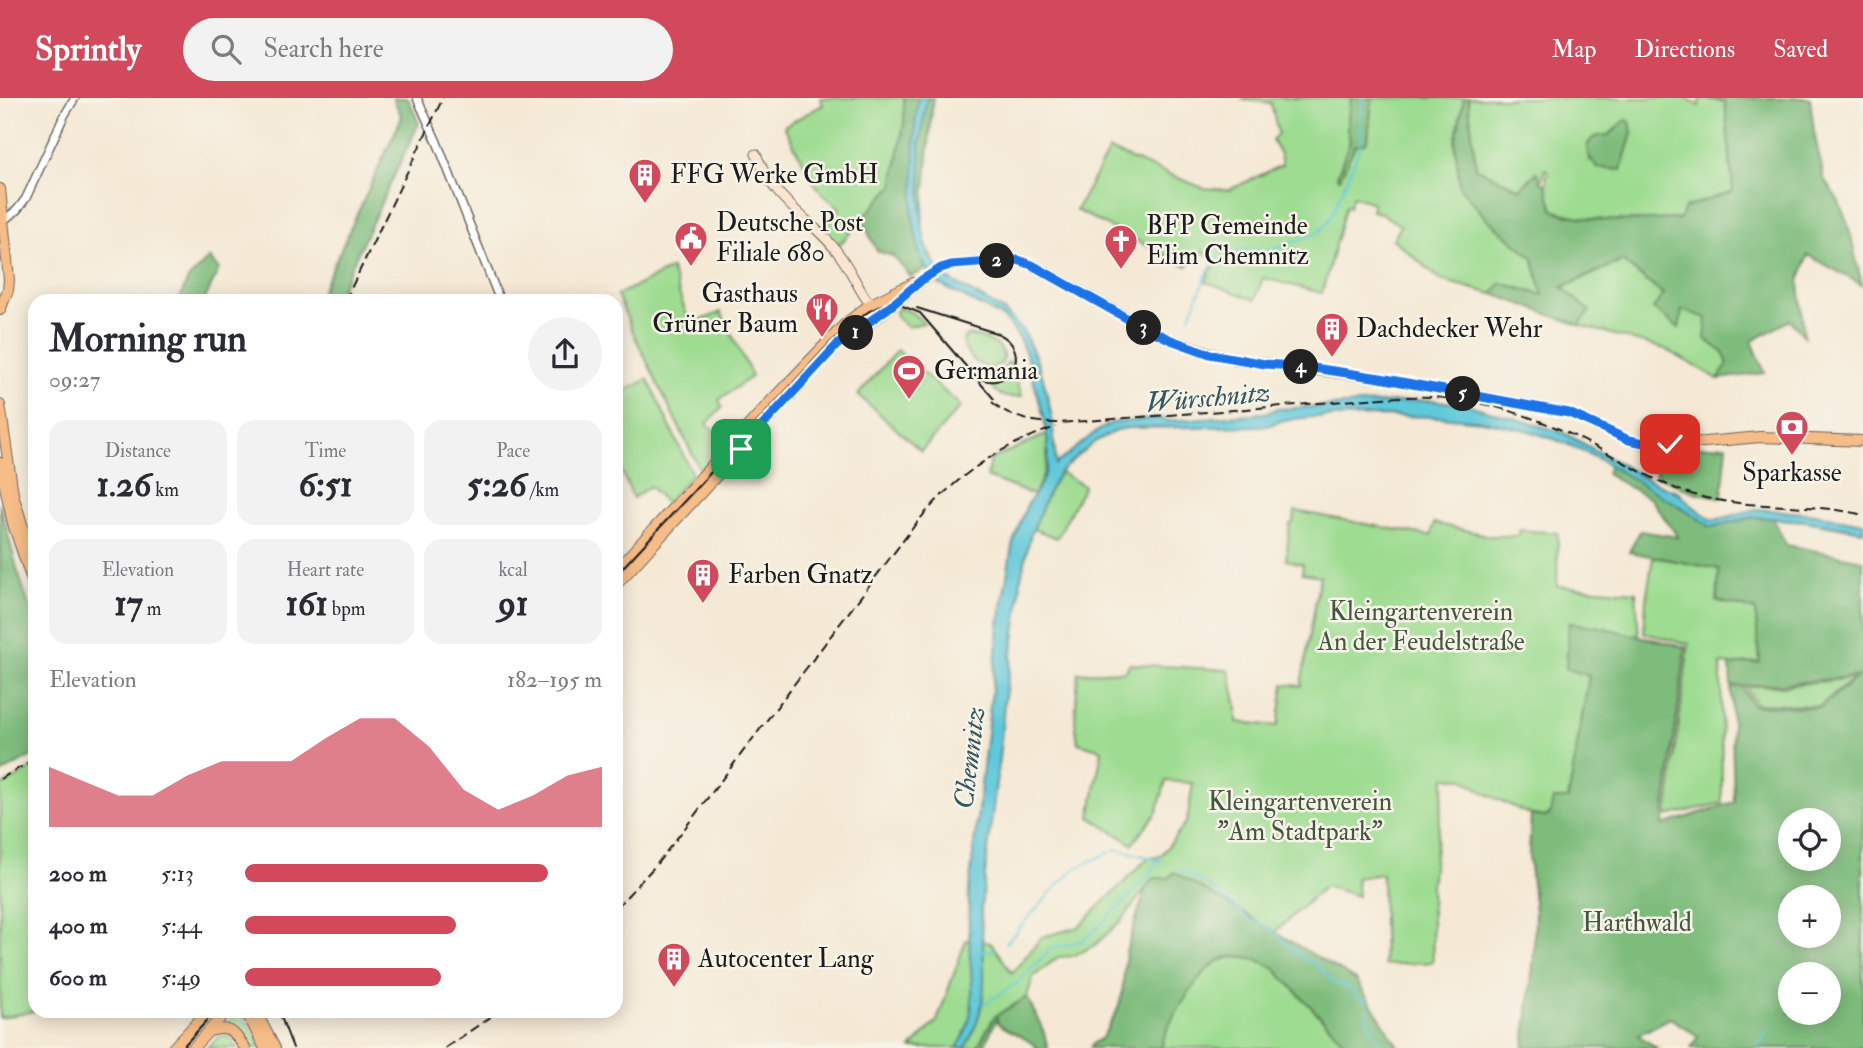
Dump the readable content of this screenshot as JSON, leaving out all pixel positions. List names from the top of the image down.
{
  "water": ["Würschnitz", "Chemnitz"],
  "parks": ["Kleingartenverein An der Feudelstraße", "Kleingartenverein \"Am Stadtpark\"", "Harthwald"],
  "places": {
    "building": [
      "FFG Werke GmbH",
      "Dachdecker Wehr",
      "Farben Gnatz",
      "Autocenter Lang"
    ],
    "public building": ["Deutsche Post Filiale 680"],
    "church": ["BFP Gemeinde Elim Chemnitz"],
    "restaurant": ["Gasthaus Grüner Baum"],
    "sports": ["Germania"],
    "bank": ["Sparkasse"]
  },
  "page": {
    "header": "Sprintly",
    "search": "Search here",
    "nav": ["Map", "Directions", "Saved"],
    "pins": [
      "2",
      "3",
      "1",
      "4",
      "5"
    ],
    "heading": ["Morning run", "09:27"],
    "stats": [
      ["Distance", "1.26 km"],
      ["Time", "6:51"],
      ["Pace", "5:26 /km"],
      ["Elevation", "17 m"],
      ["Heart rate", "161 bpm"],
      ["kcal", "91"]
    ],
    "chart": ["Elevation", "182–195 m"],
    "map_buttons": ["+", "−"],
    "list": [
      {
        "name": "200 m",
        "note": "5:13"
      },
      {
        "name": "400 m",
        "note": "5:44"
      },
      {
        "name": "600 m",
        "note": "5:49"
      }
    ]
  }
}
